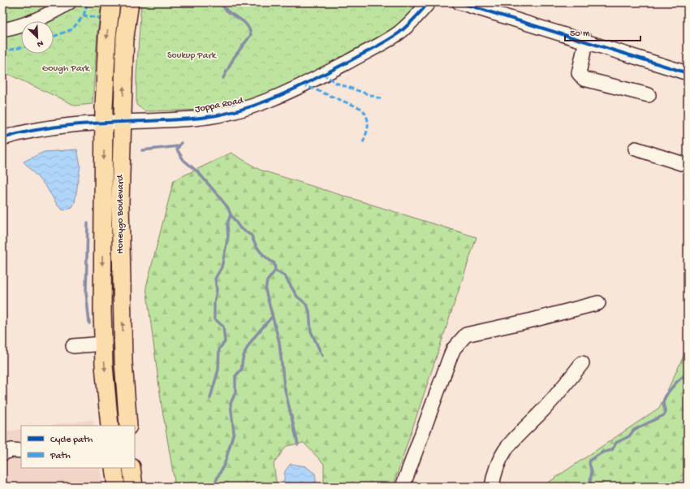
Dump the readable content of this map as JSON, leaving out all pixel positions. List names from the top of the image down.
{
  "streets": {
    "main road": ["Honeygo Boulevard"],
    "street": ["Joppa Road"]
  },
  "crossings": [
    ["Joppa Road", "Honeygo Boulevard"]
  ],
  "parks": ["Soukup Park", "Gough Park"],
  "legend": ["Cycle path", "Path"],
  "scale_bar": "50 m",
  "north": "bottom right"
}
